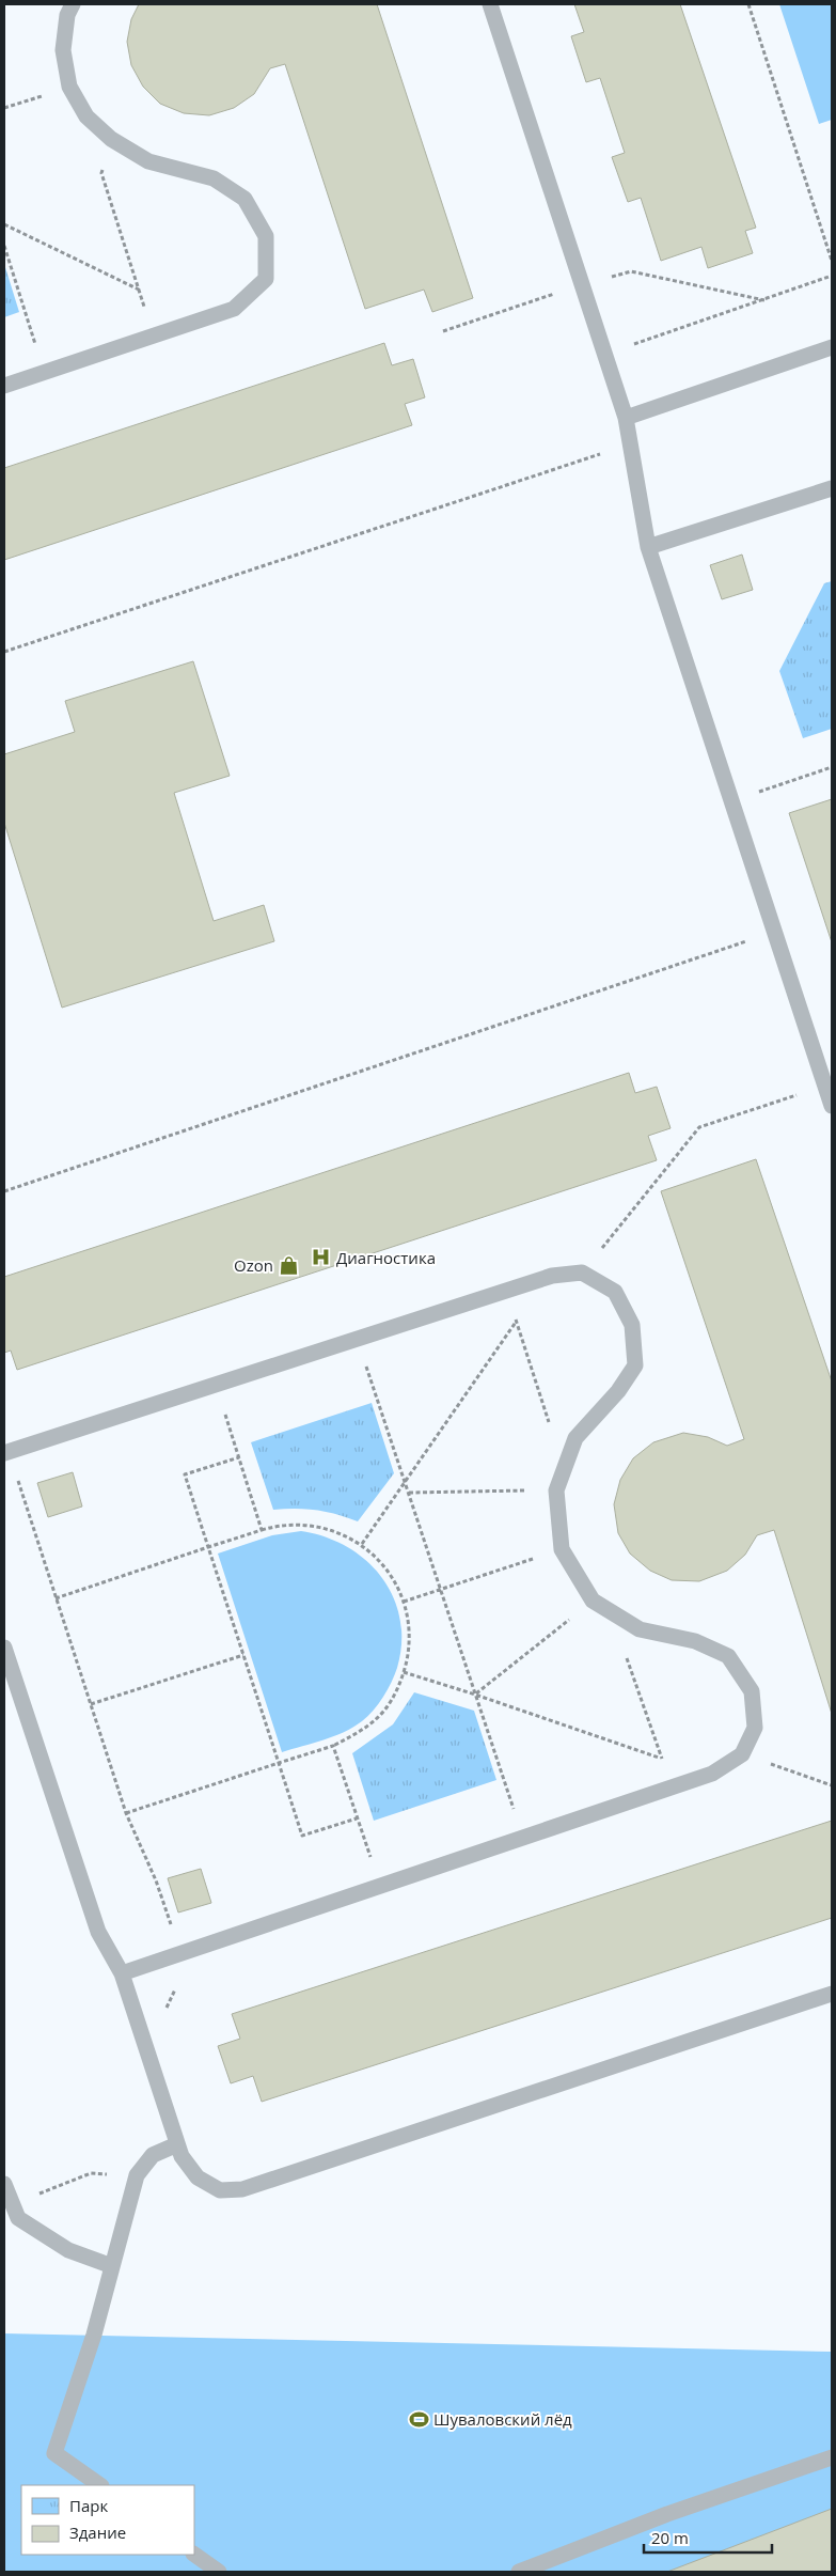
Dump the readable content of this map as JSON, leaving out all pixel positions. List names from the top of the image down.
{
  "places": {
    "hospital": ["Диагностика"],
    "shop": ["Ozon"],
    "sports": ["Шуваловский лёд"]
  },
  "legend": ["Парк", "Здание"],
  "scale_bar": "20 m"
}
